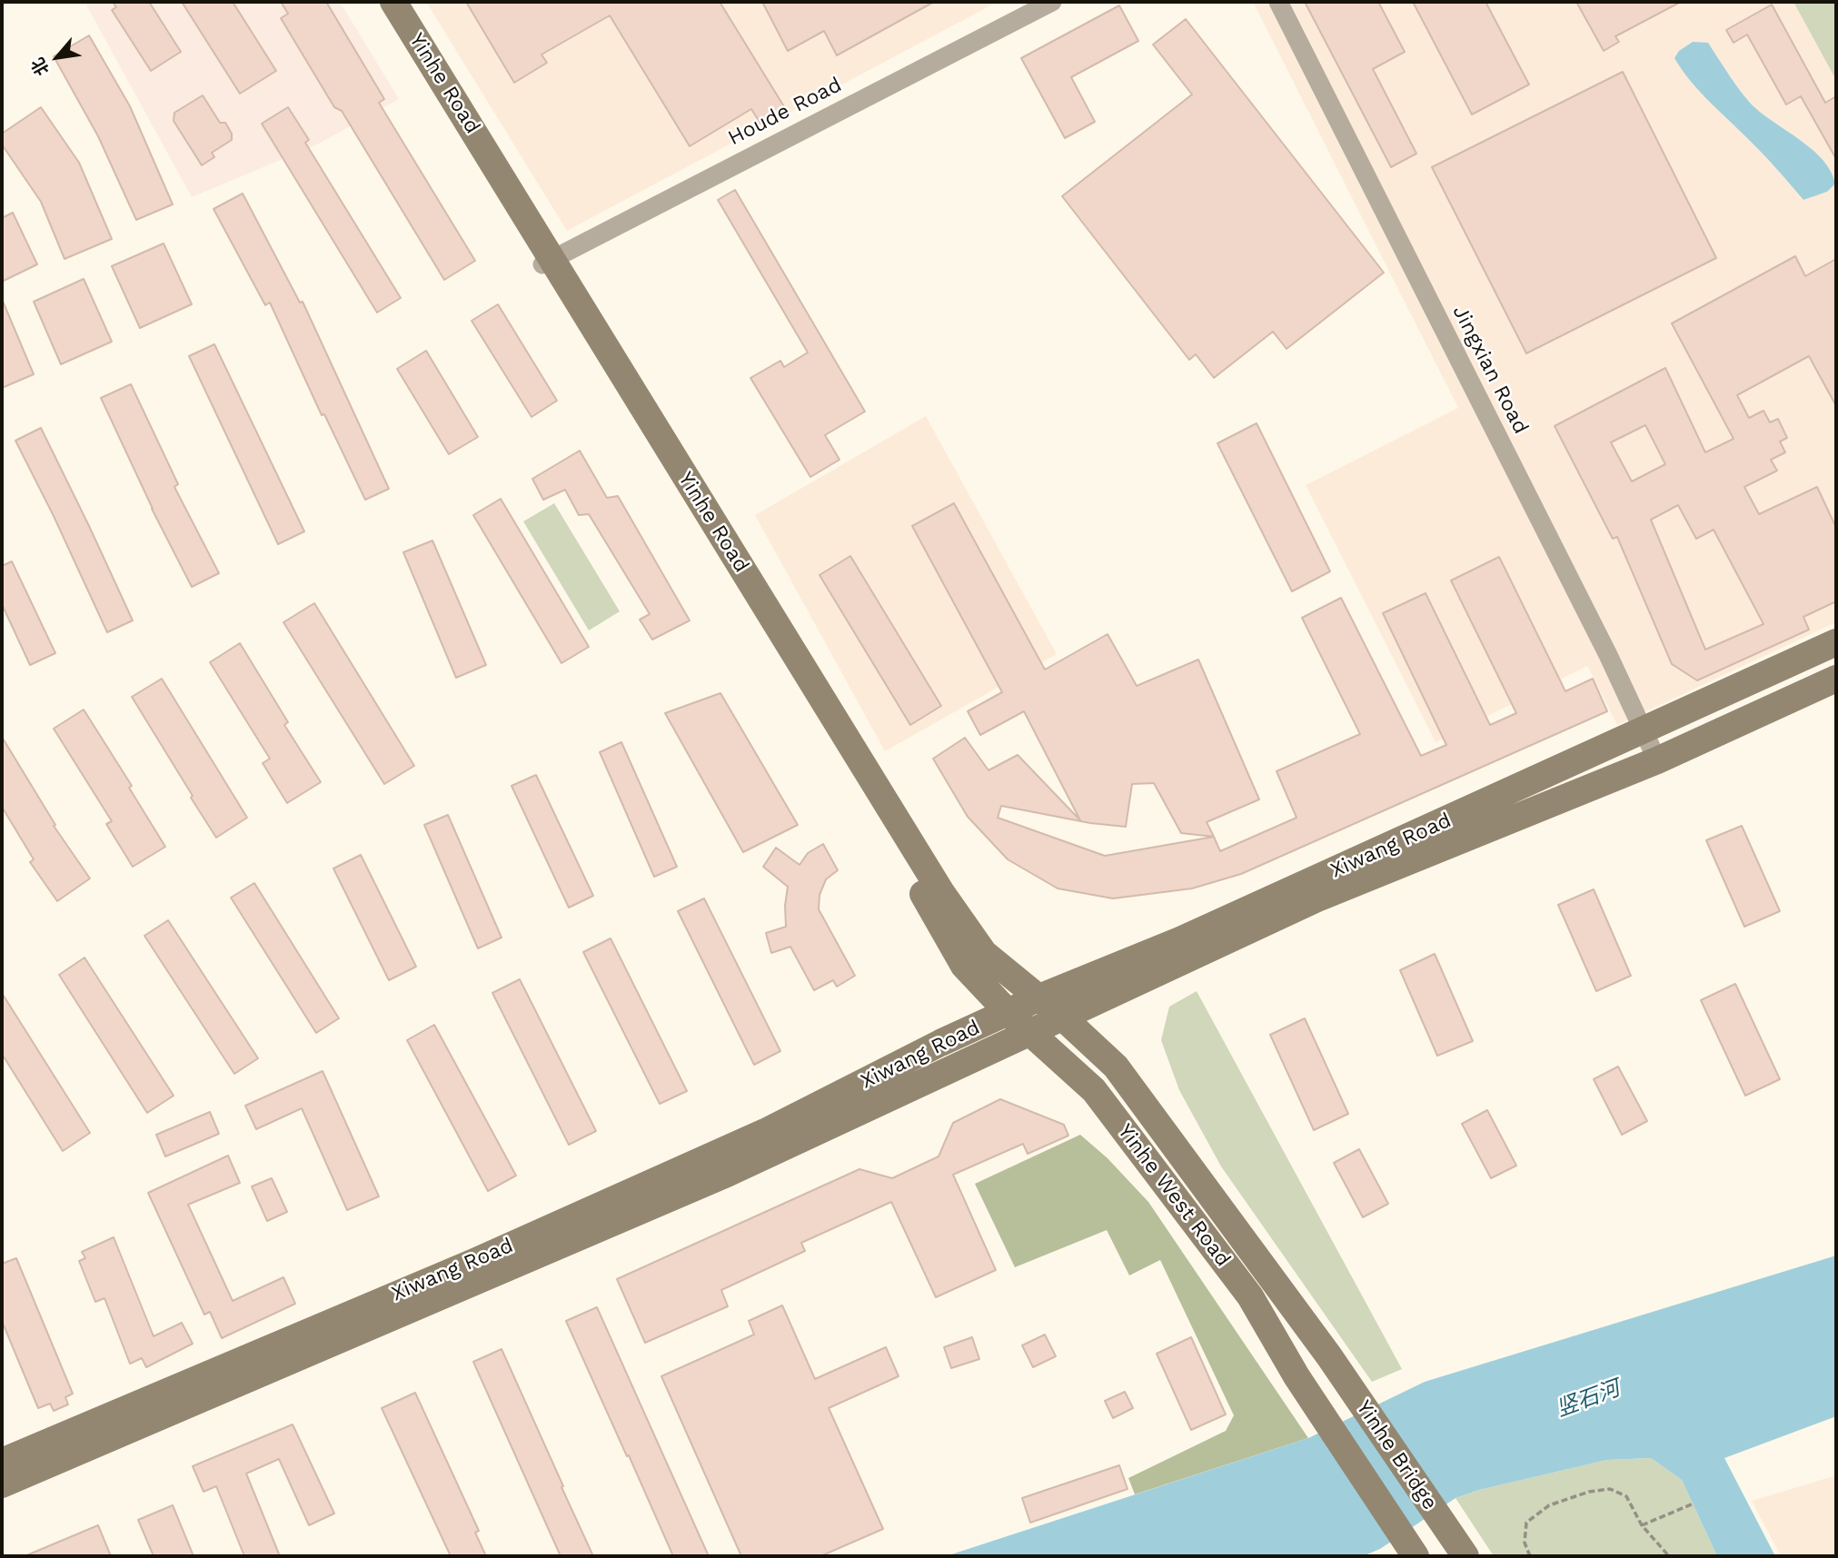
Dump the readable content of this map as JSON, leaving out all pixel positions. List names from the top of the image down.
{
  "streets": {
    "main road": [
      "Yinhe Road",
      "Xiwang Road",
      "Yinhe West Road",
      "Yinhe Bridge"
    ],
    "street": ["Houde Road", "Jingxian Road"]
  },
  "crossings": [
    ["Yinhe Road", "Houde Road"],
    ["Yinhe Road", "Xiwang Road"],
    ["Yinhe Road", "Yinhe West Road"],
    ["Jingxian Road", "Xiwang Road"],
    ["Xiwang Road", "Yinhe West Road"],
    ["Yinhe West Road", "Yinhe Bridge"]
  ],
  "water": ["竖石河"],
  "north": "bottom left"
}
